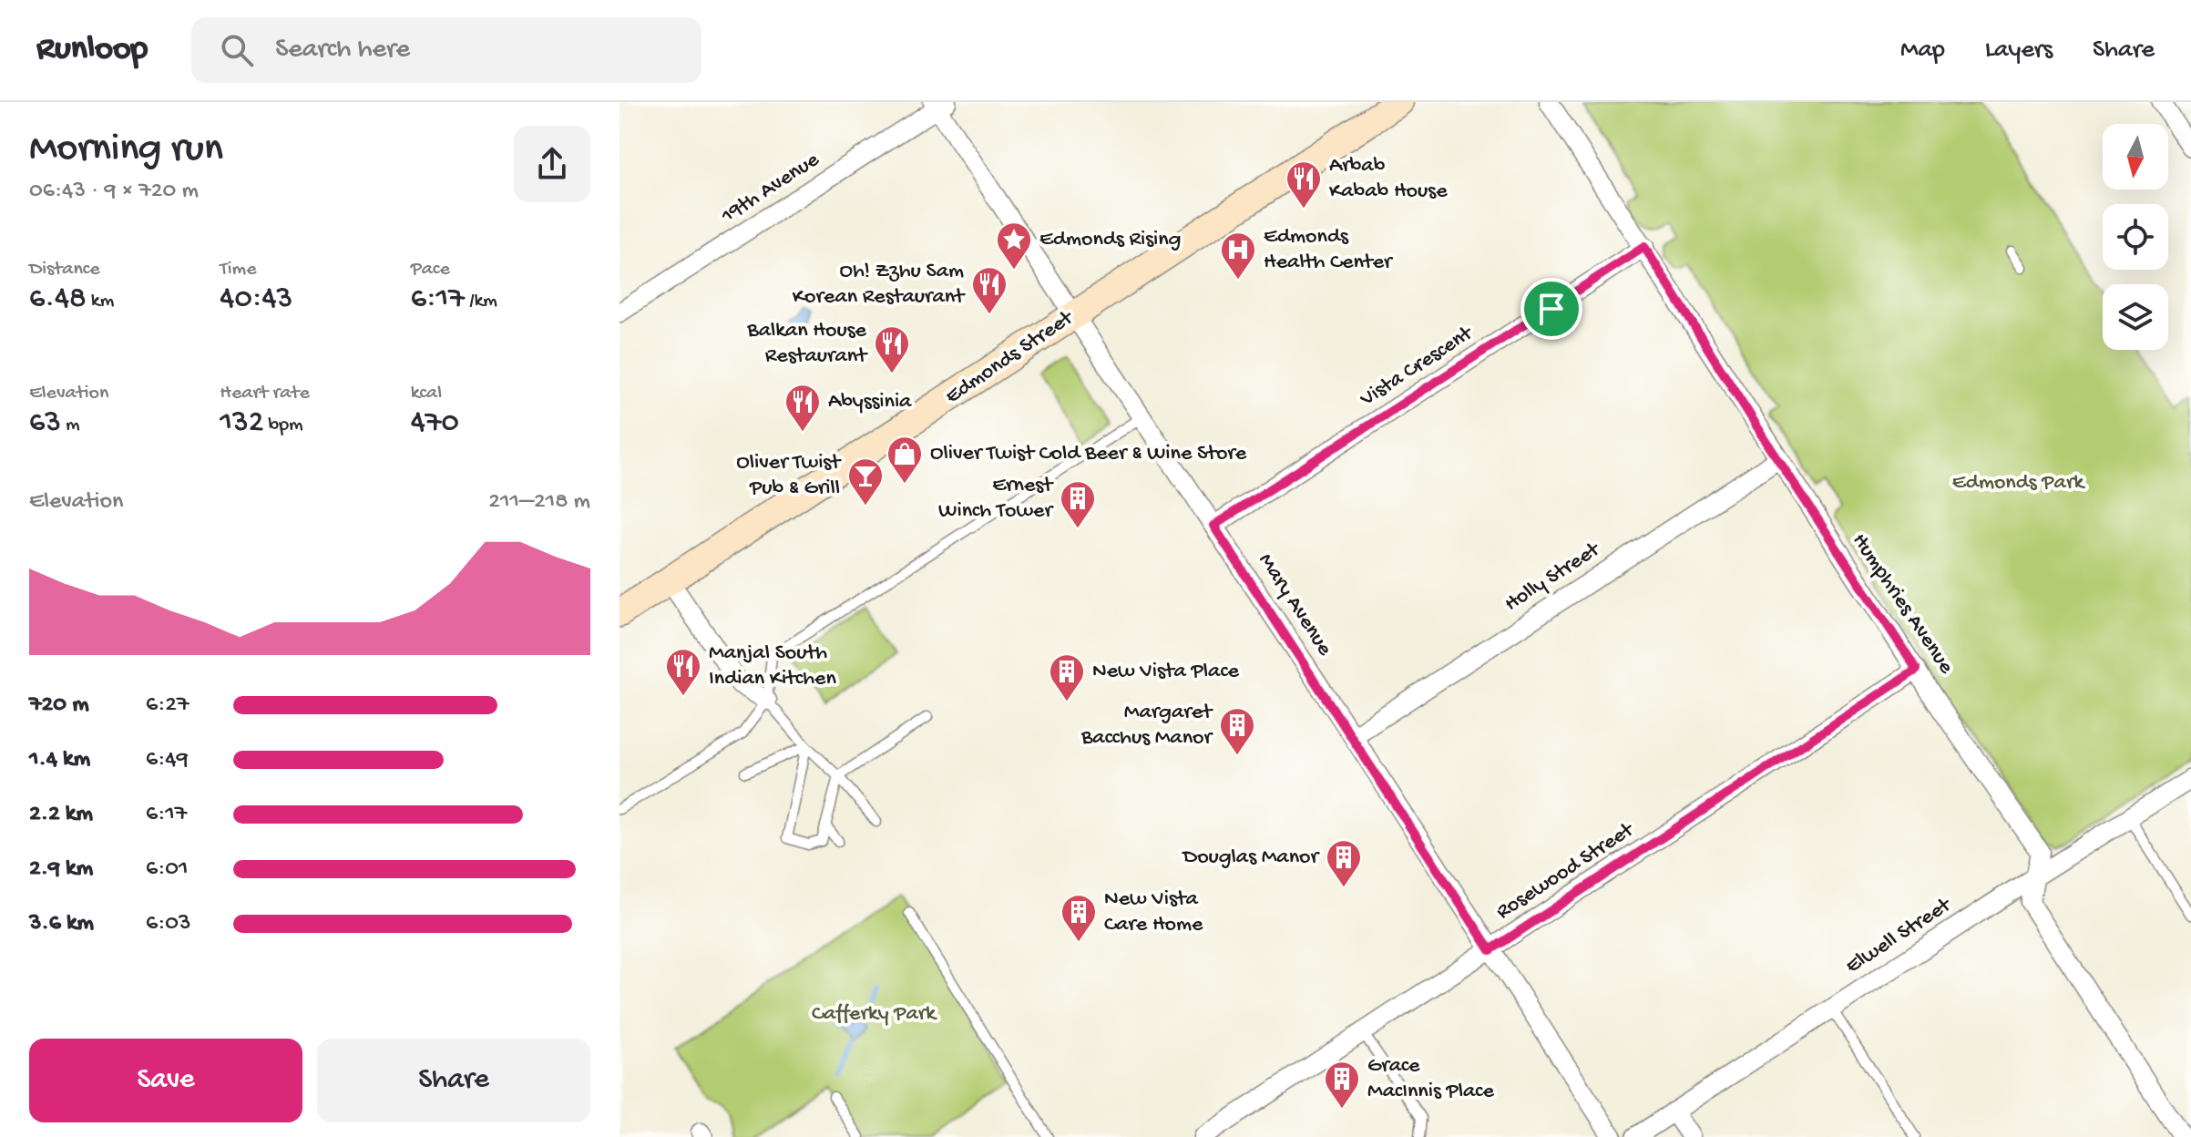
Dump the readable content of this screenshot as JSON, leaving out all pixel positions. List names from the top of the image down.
{
  "streets": {
    "street": [
      "19th Avenue",
      "Edmonds Street",
      "Vista Crescent",
      "Holly Street",
      "Humphries Avenue",
      "Mary Avenue",
      "Rosewood Street",
      "Elwell Street"
    ]
  },
  "crossings": [
    ["19th Avenue", "Mary Avenue"],
    ["Edmonds Street", "Mary Avenue"],
    ["Vista Crescent", "Humphries Avenue"],
    ["Vista Crescent", "Mary Avenue"],
    ["Holly Street", "Humphries Avenue"],
    ["Holly Street", "Mary Avenue"],
    ["Humphries Avenue", "Rosewood Street"],
    ["Humphries Avenue", "Elwell Street"],
    ["Mary Avenue", "Rosewood Street"]
  ],
  "parks": ["Edmonds Park", "Cafferky Park"],
  "places": {
    "restaurant": [
      "Arbab Kabab House",
      "Oh! Zzhu Sam Korean Restaurant",
      "Balkan House Restaurant",
      "Abyssinia",
      "Manjal South Indian Kitchen"
    ],
    "place": ["Edmonds Rising"],
    "hospital": ["Edmonds Health Center"],
    "shop": ["Oliver Twist Cold Beer & Wine Store"],
    "bar": ["Oliver Twist Pub & Grill"],
    "building": [
      "Ernest Winch Tower",
      "New Vista Place",
      "Margaret Bacchus Manor",
      "Douglas Manor",
      "New Vista Care Home",
      "Grace MacInnis Place"
    ]
  },
  "north": "bottom",
  "page": {
    "header": "Runloop",
    "search": "Search here",
    "nav": ["Map", "Layers", "Share"],
    "heading": ["Morning run", "06:43 · 9 × 720 m"],
    "stats": [
      ["Distance", "6.48 km"],
      ["Time", "40:43"],
      ["Pace", "6:17 /km"],
      ["Elevation", "63 m"],
      ["Heart rate", "132 bpm"],
      ["kcal", "470"]
    ],
    "chart": ["Elevation", "211–218 m"],
    "list": [
      {
        "name": "720 m",
        "note": "6:27"
      },
      {
        "name": "1.4 km",
        "note": "6:49"
      },
      {
        "name": "2.2 km",
        "note": "6:17"
      },
      {
        "name": "2.9 km",
        "note": "6:01"
      },
      {
        "name": "3.6 km",
        "note": "6:03"
      }
    ],
    "buttons": ["Save", "Share"]
  }
}
